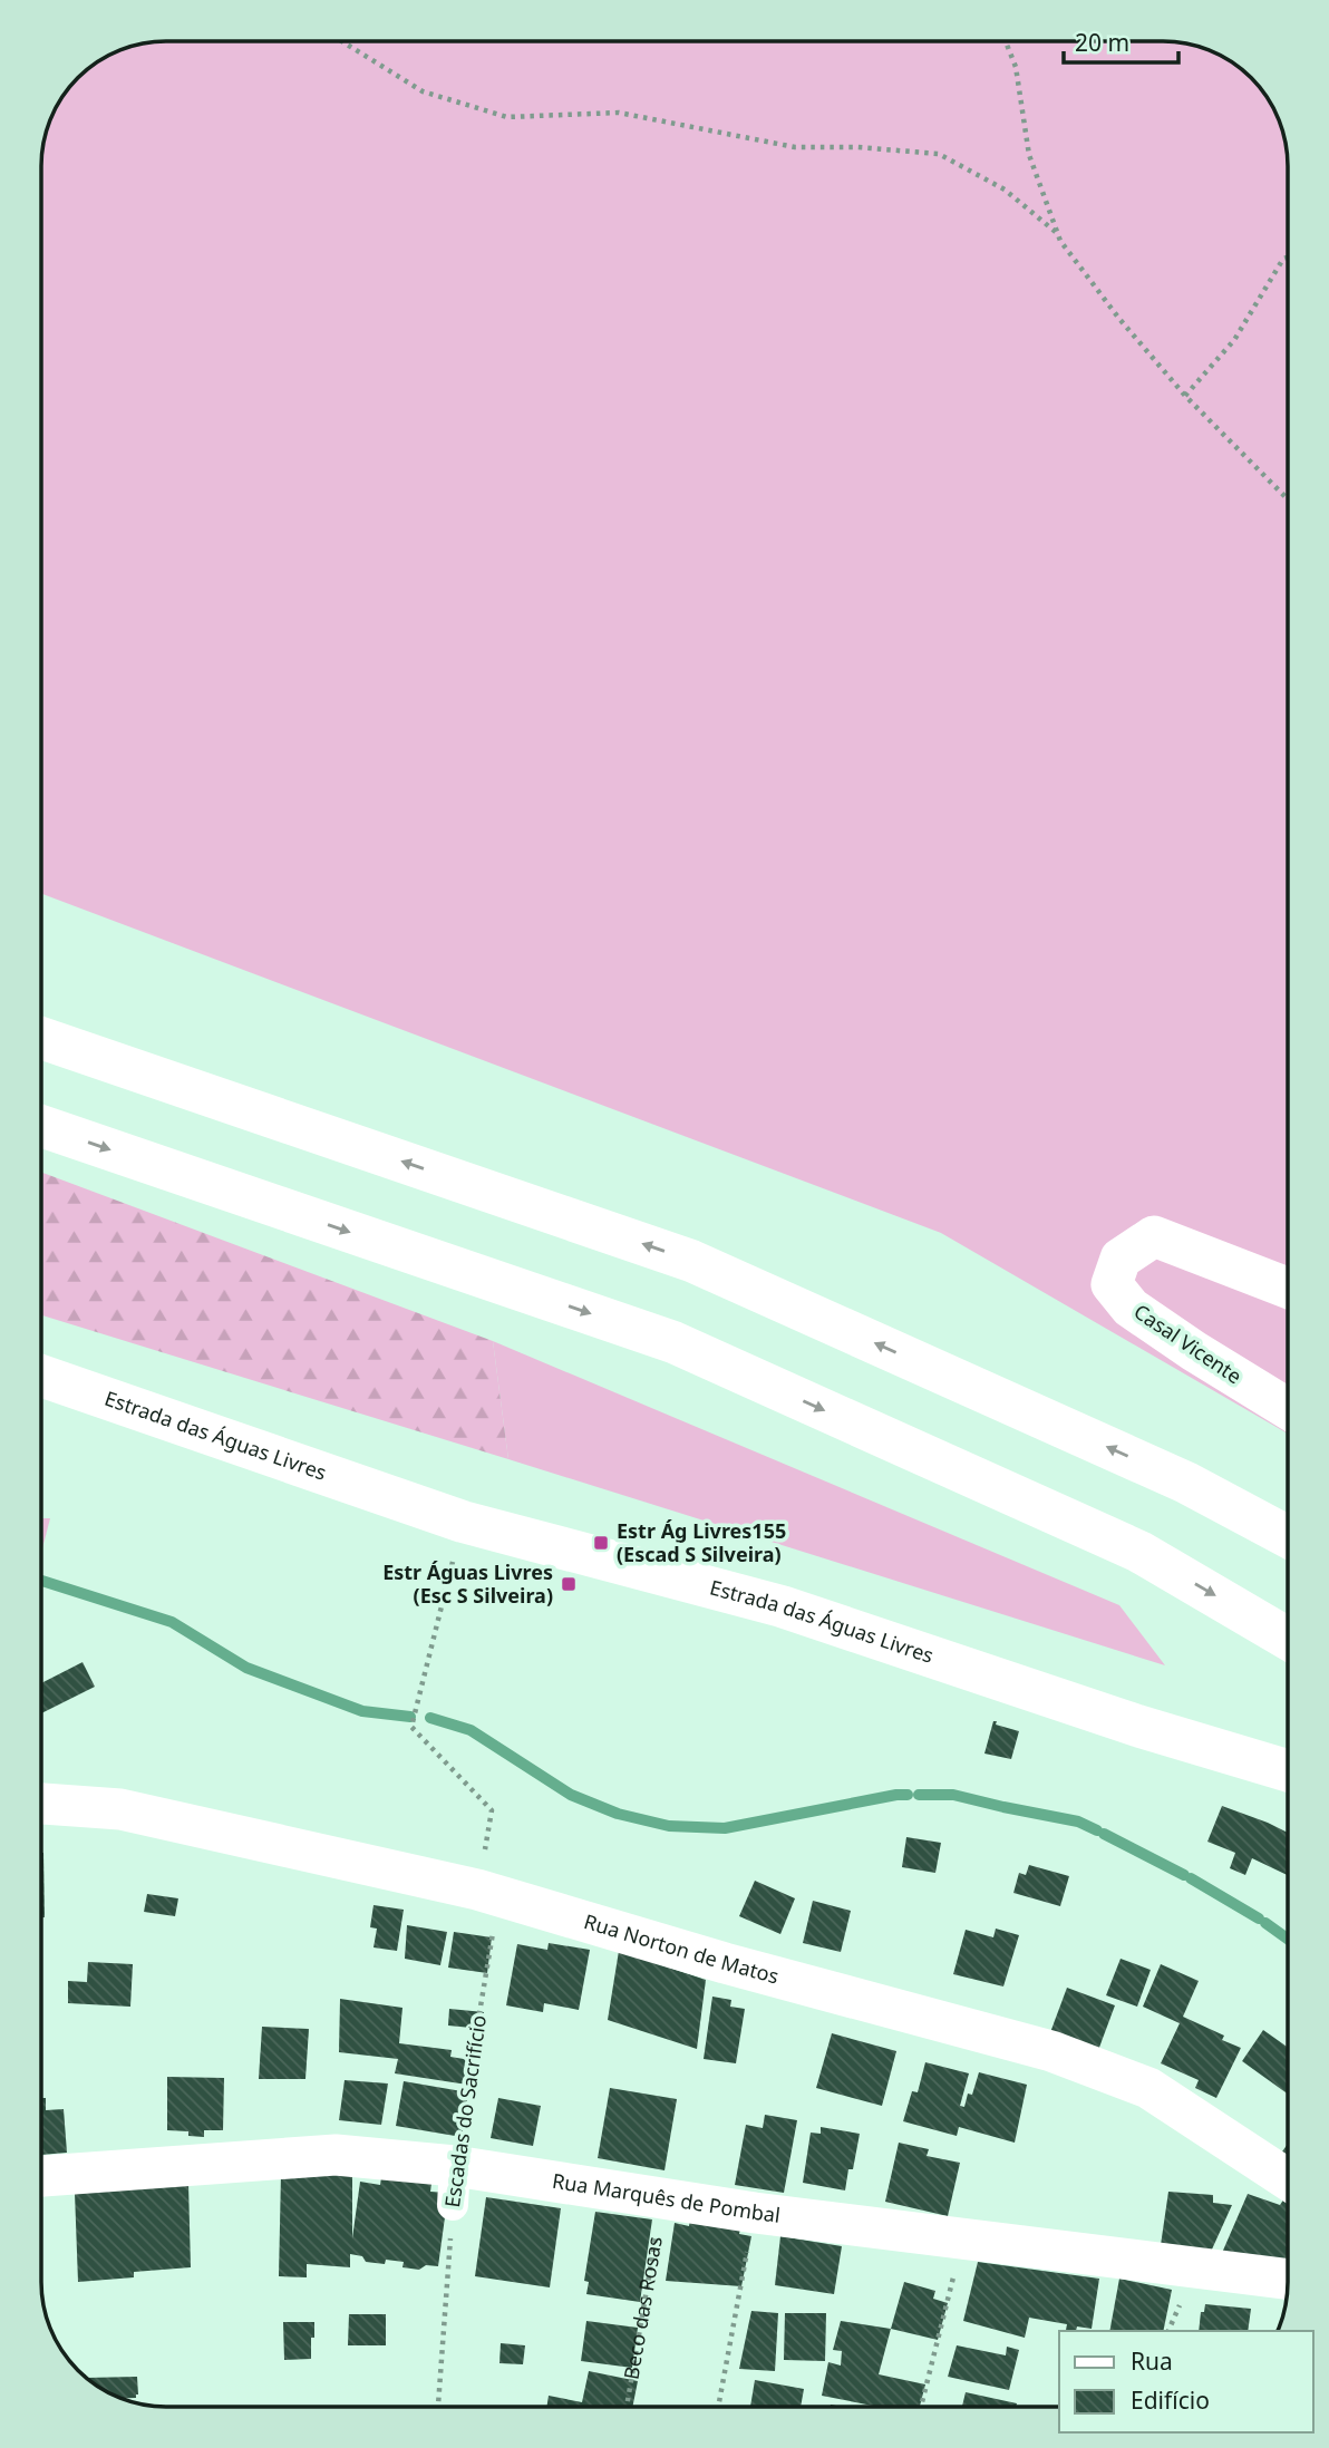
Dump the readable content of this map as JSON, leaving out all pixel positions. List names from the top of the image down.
{
  "streets": {
    "main road": ["Estrada das Águas Livres"],
    "street": ["Casal Vicente", "Rua Norton de Matos", "Rua Marquês de Pombal"],
    "path": ["Escadas do Sacrifício", "Beco das Rosas"]
  },
  "crossings": [
    ["Estrada das Águas Livres", "Escadas do Sacrifício"],
    ["Rua Norton de Matos", "Escadas do Sacrifício"],
    ["Escadas do Sacrifício", "Rua Marquês de Pombal"],
    ["Rua Marquês de Pombal", "Beco das Rosas"]
  ],
  "places": {
    "transit": ["Estr Ág Livres155 (Escad S Silveira)", "Estr Águas Livres (Esc S Silveira)"]
  },
  "legend": ["Rua", "Edifício"],
  "scale_bar": "20 m"
}
